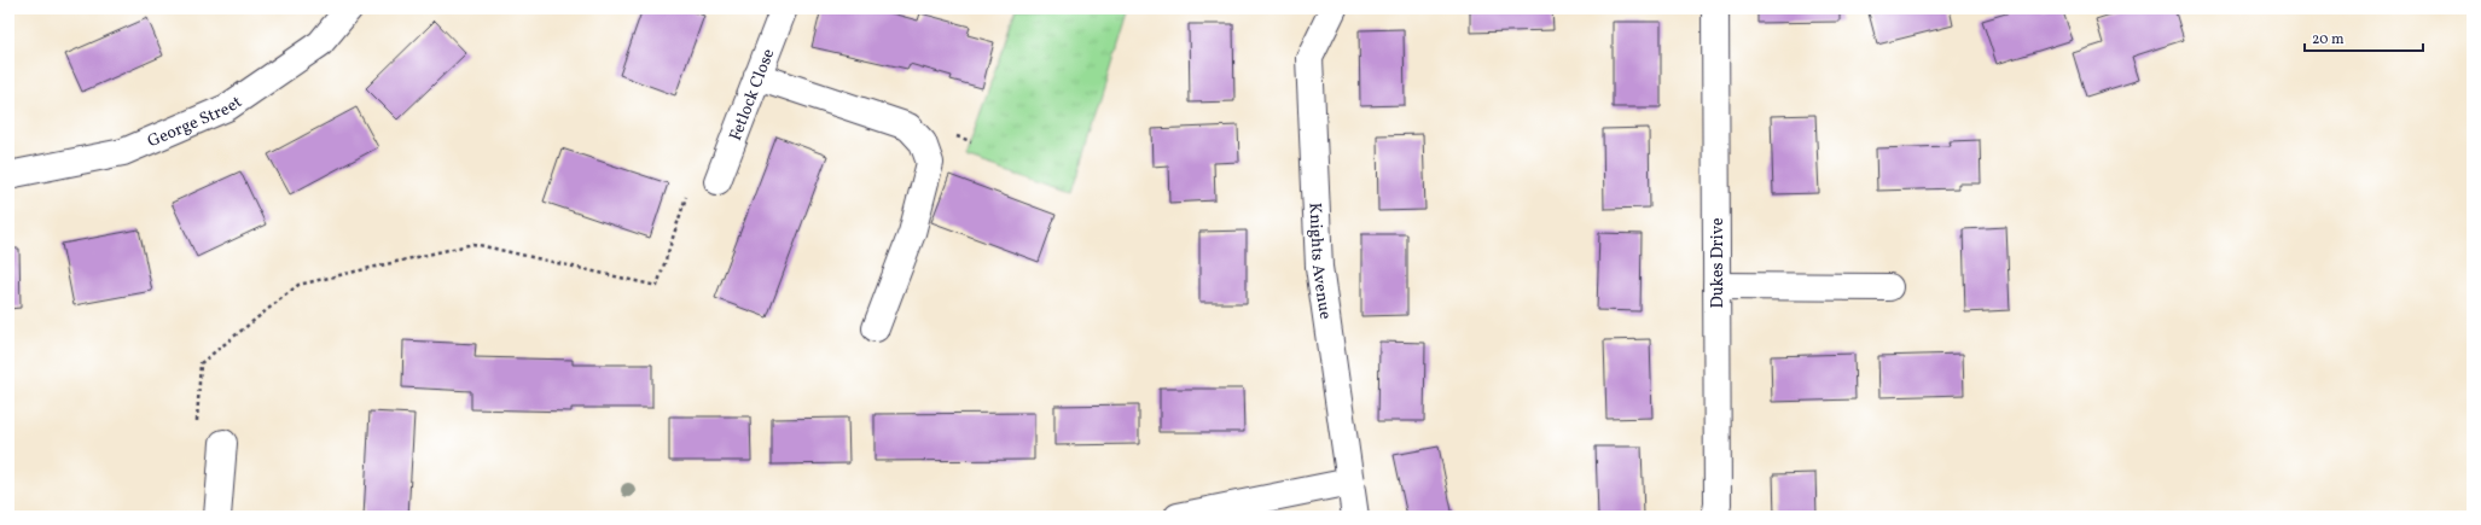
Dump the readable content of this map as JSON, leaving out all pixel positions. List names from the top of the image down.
{
  "streets": {
    "street": [
      "Fetlock Close",
      "George Street",
      "Knights Avenue",
      "Dukes Drive"
    ]
  },
  "scale_bar": "20 m"
}
